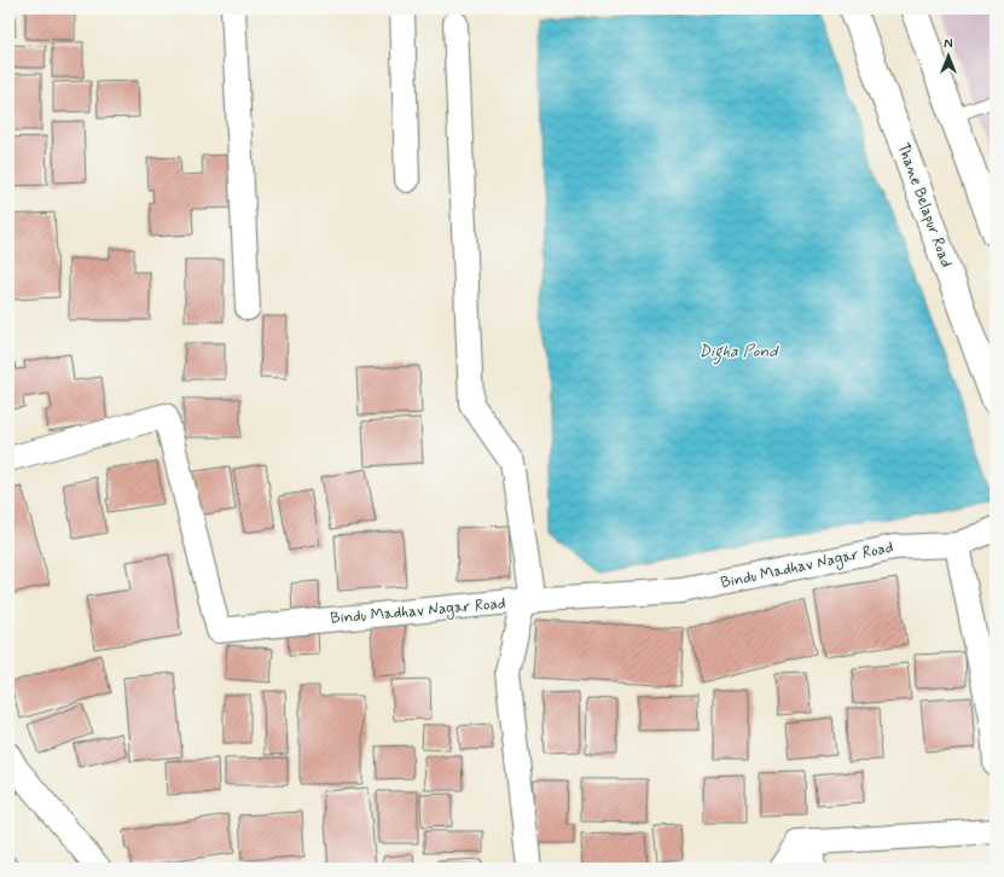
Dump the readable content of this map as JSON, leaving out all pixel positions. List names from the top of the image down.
{
  "streets": {
    "main road": ["Thane Belapur Road"],
    "street": ["Bindu Madhav Nagar Road"]
  },
  "water": ["Digha Pond"],
  "north": "top"
}
